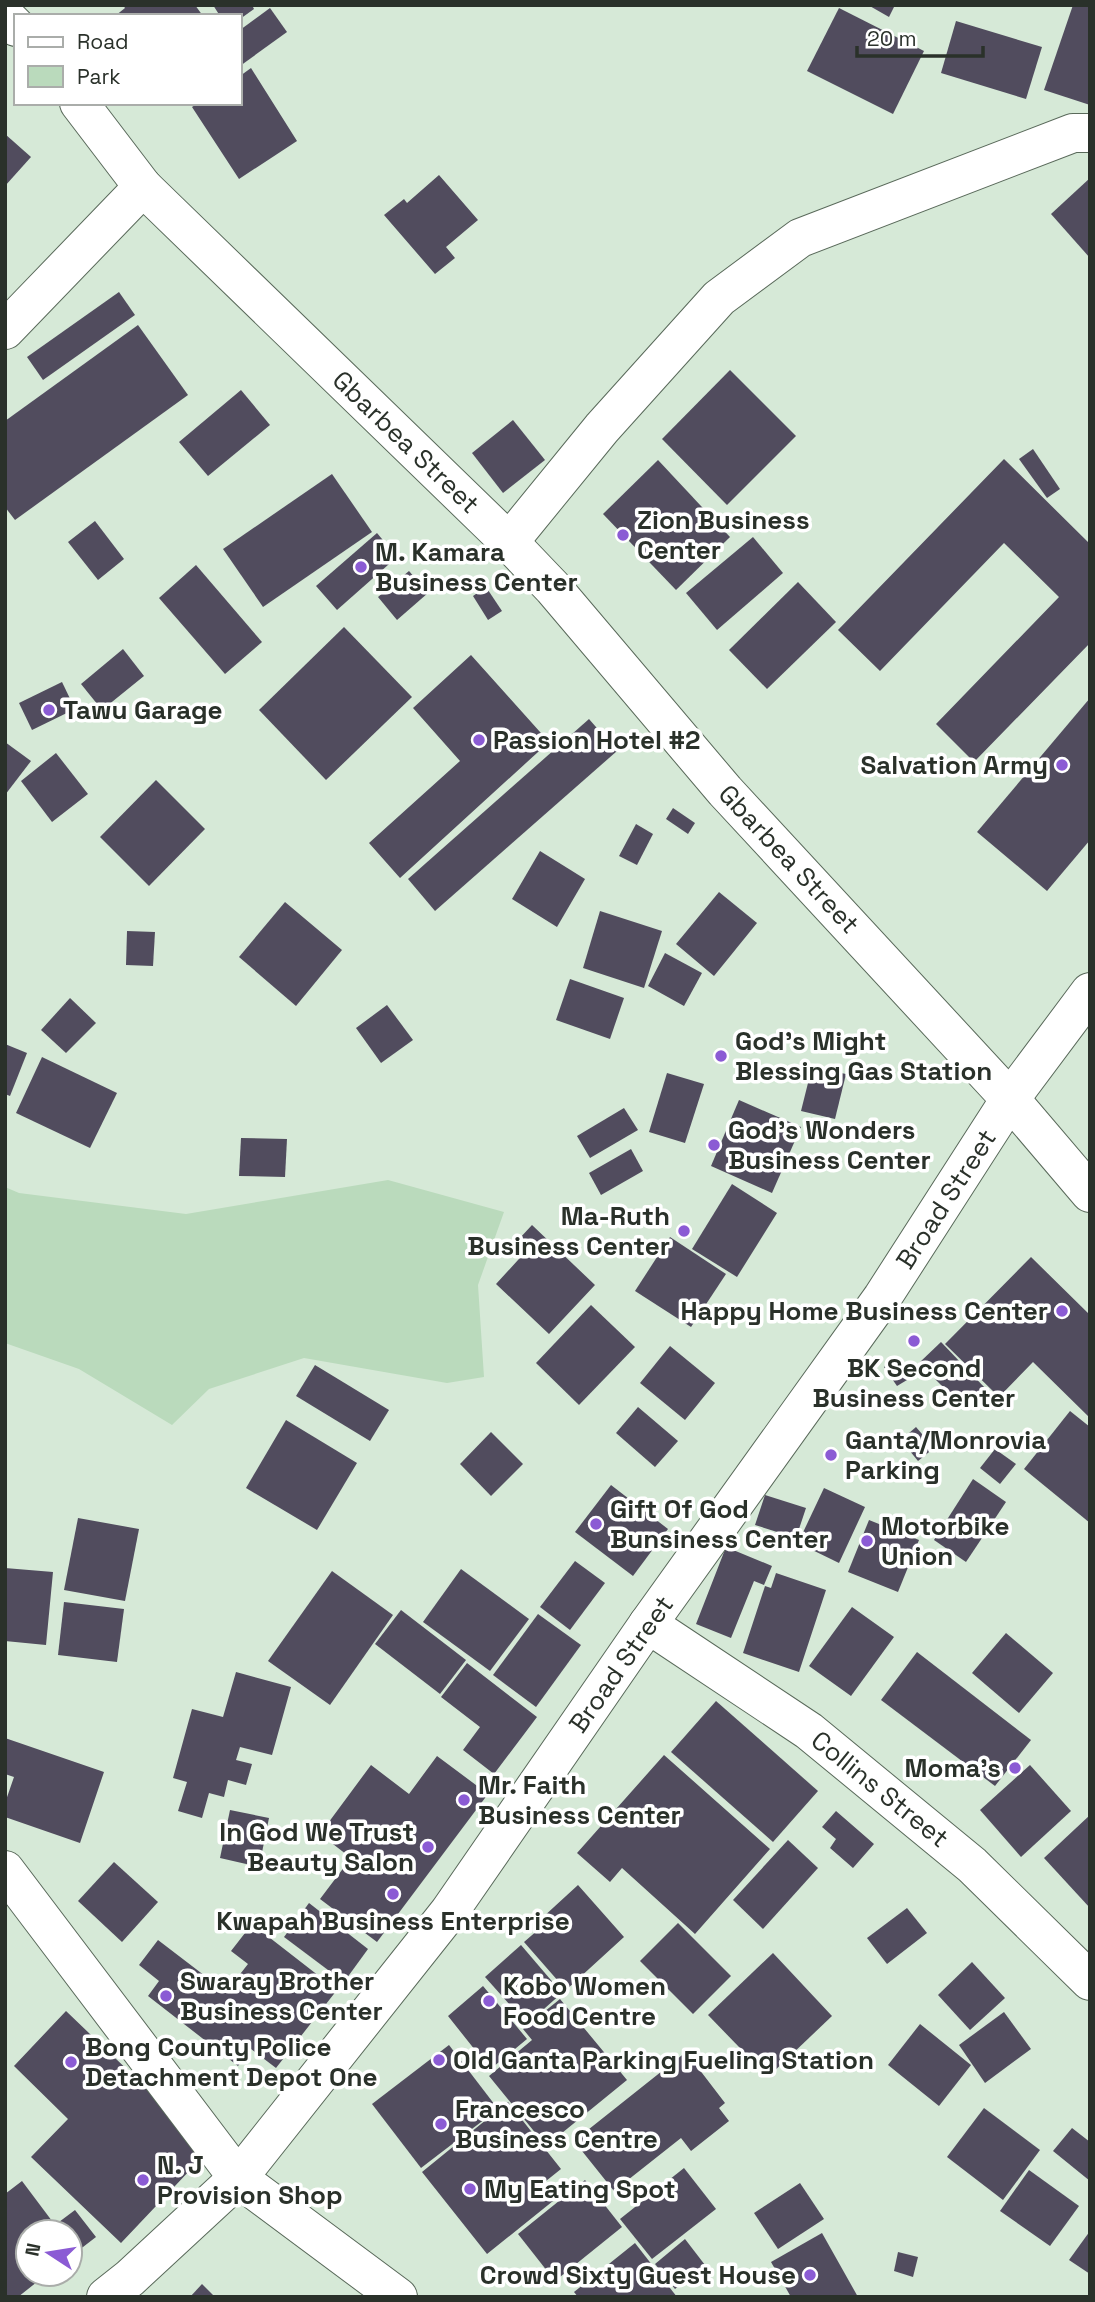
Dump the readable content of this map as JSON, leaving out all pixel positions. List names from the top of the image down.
{
  "streets": {
    "street": ["Gbarbea Street", "Broad Street", "Collins Street"]
  },
  "crossings": [
    ["Gbarbea Street", "Broad Street"],
    ["Broad Street", "Collins Street"]
  ],
  "places": [
    "Zion Business Center",
    "M. Kamara Business Center",
    "Tawu Garage",
    "Passion Hotel #2",
    "Salvation Army",
    "God's Might Blessing Gas Station",
    "God's Wonders Business Center",
    "Ma-Ruth Business Center",
    "Happy Home Business Center",
    "BK Second Business Center",
    "Ganta/Monrovia Parking",
    "Gift Of God Bunsiness Center",
    "Motorbike Union",
    "Moma's",
    "Mr. Faith Business Center",
    "In God We Trust Beauty Salon",
    "Kwapah Business Enterprise",
    "Swaray Brother Business Center",
    "Kobo Women Food Centre",
    "Old Ganta Parking Fueling Station",
    "Bong County Police Detachment Depot One",
    "Francesco Business Centre",
    "N. J Provision Shop",
    "My Eating Spot",
    "Crowd Sixty Guest House"
  ],
  "legend": ["Road", "Park"],
  "scale_bar": "20 m",
  "north": "left"
}
